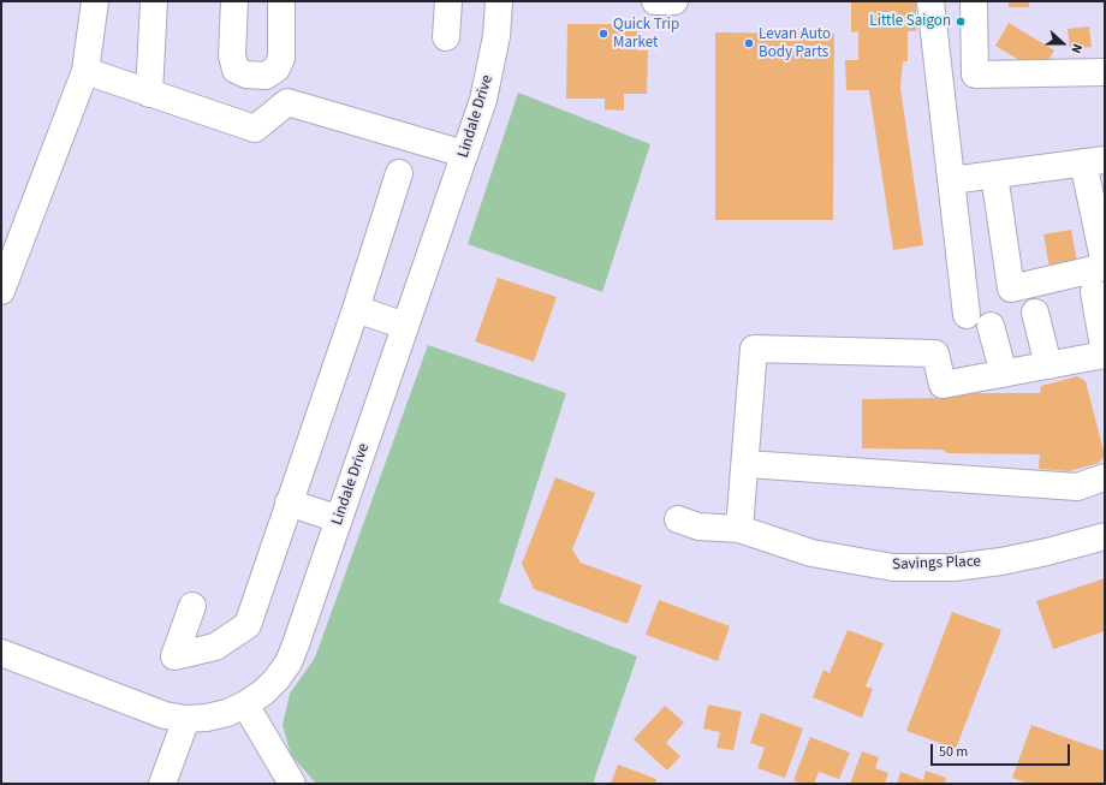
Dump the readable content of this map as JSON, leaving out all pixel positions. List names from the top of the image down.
{
  "streets": {
    "street": ["Lindale Drive", "Savings Place"]
  },
  "places": ["Little Saigon", "Quick Trip Market", "Levan Auto Body Parts"],
  "scale_bar": "50 m",
  "north": "right"
}
